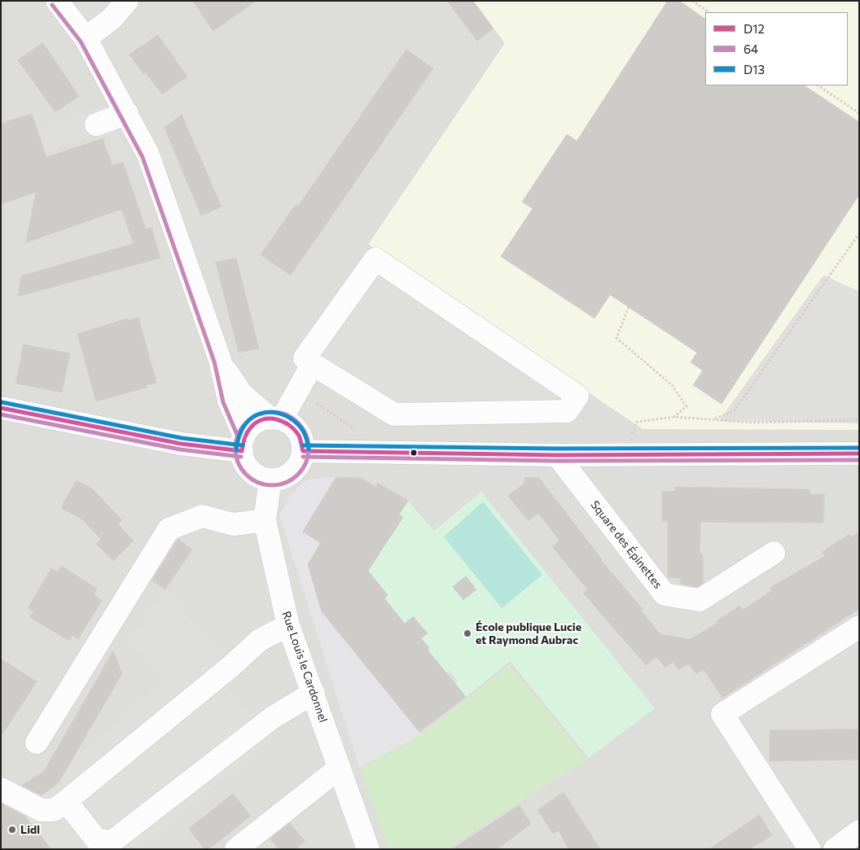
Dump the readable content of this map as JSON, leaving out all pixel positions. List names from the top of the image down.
{
  "streets": {
    "street": ["Square des Épinettes", "Rue Louis le Cardonnel"]
  },
  "places": ["École publique Lucie et Raymond Aubrac", "Lidl"],
  "lines": ["transit line 64", "transit line D13", "transit line D12"],
  "legend": ["D12", "64", "D13"]
}
